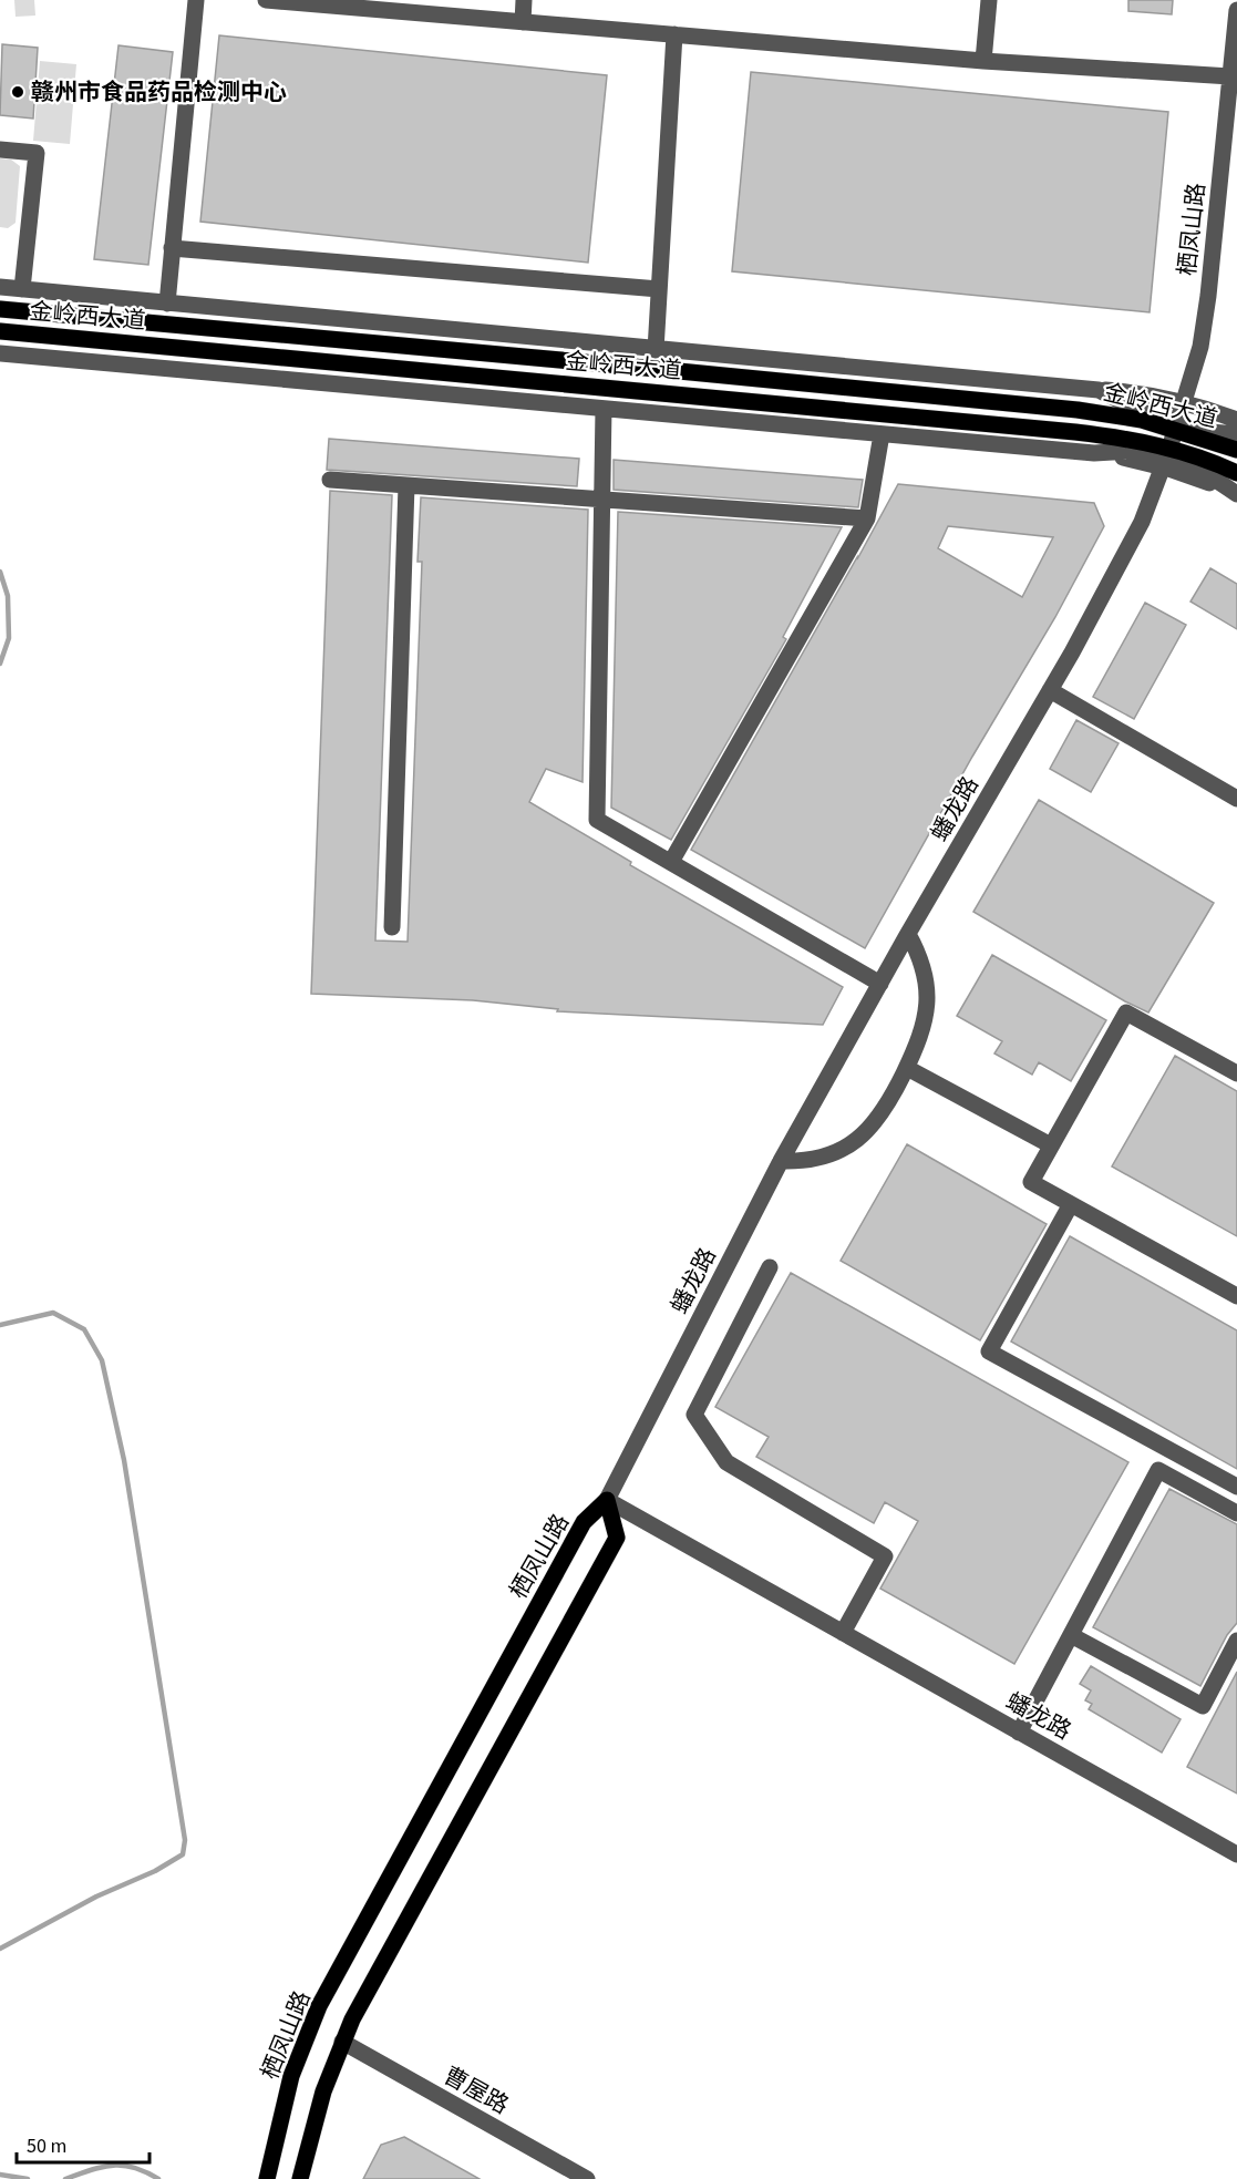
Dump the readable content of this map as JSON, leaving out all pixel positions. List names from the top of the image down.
{
  "streets": {
    "main road": ["栖凤山路", "金岭西大道"],
    "street": ["蟠龙路", "曹屋路"]
  },
  "crossings": [
    ["栖凤山路", "金岭西大道"],
    ["栖凤山路", "蟠龙路"],
    ["金岭西大道", "蟠龙路"]
  ],
  "places": ["赣州市食品药品检测中心"],
  "scale_bar": "50 m"
}
